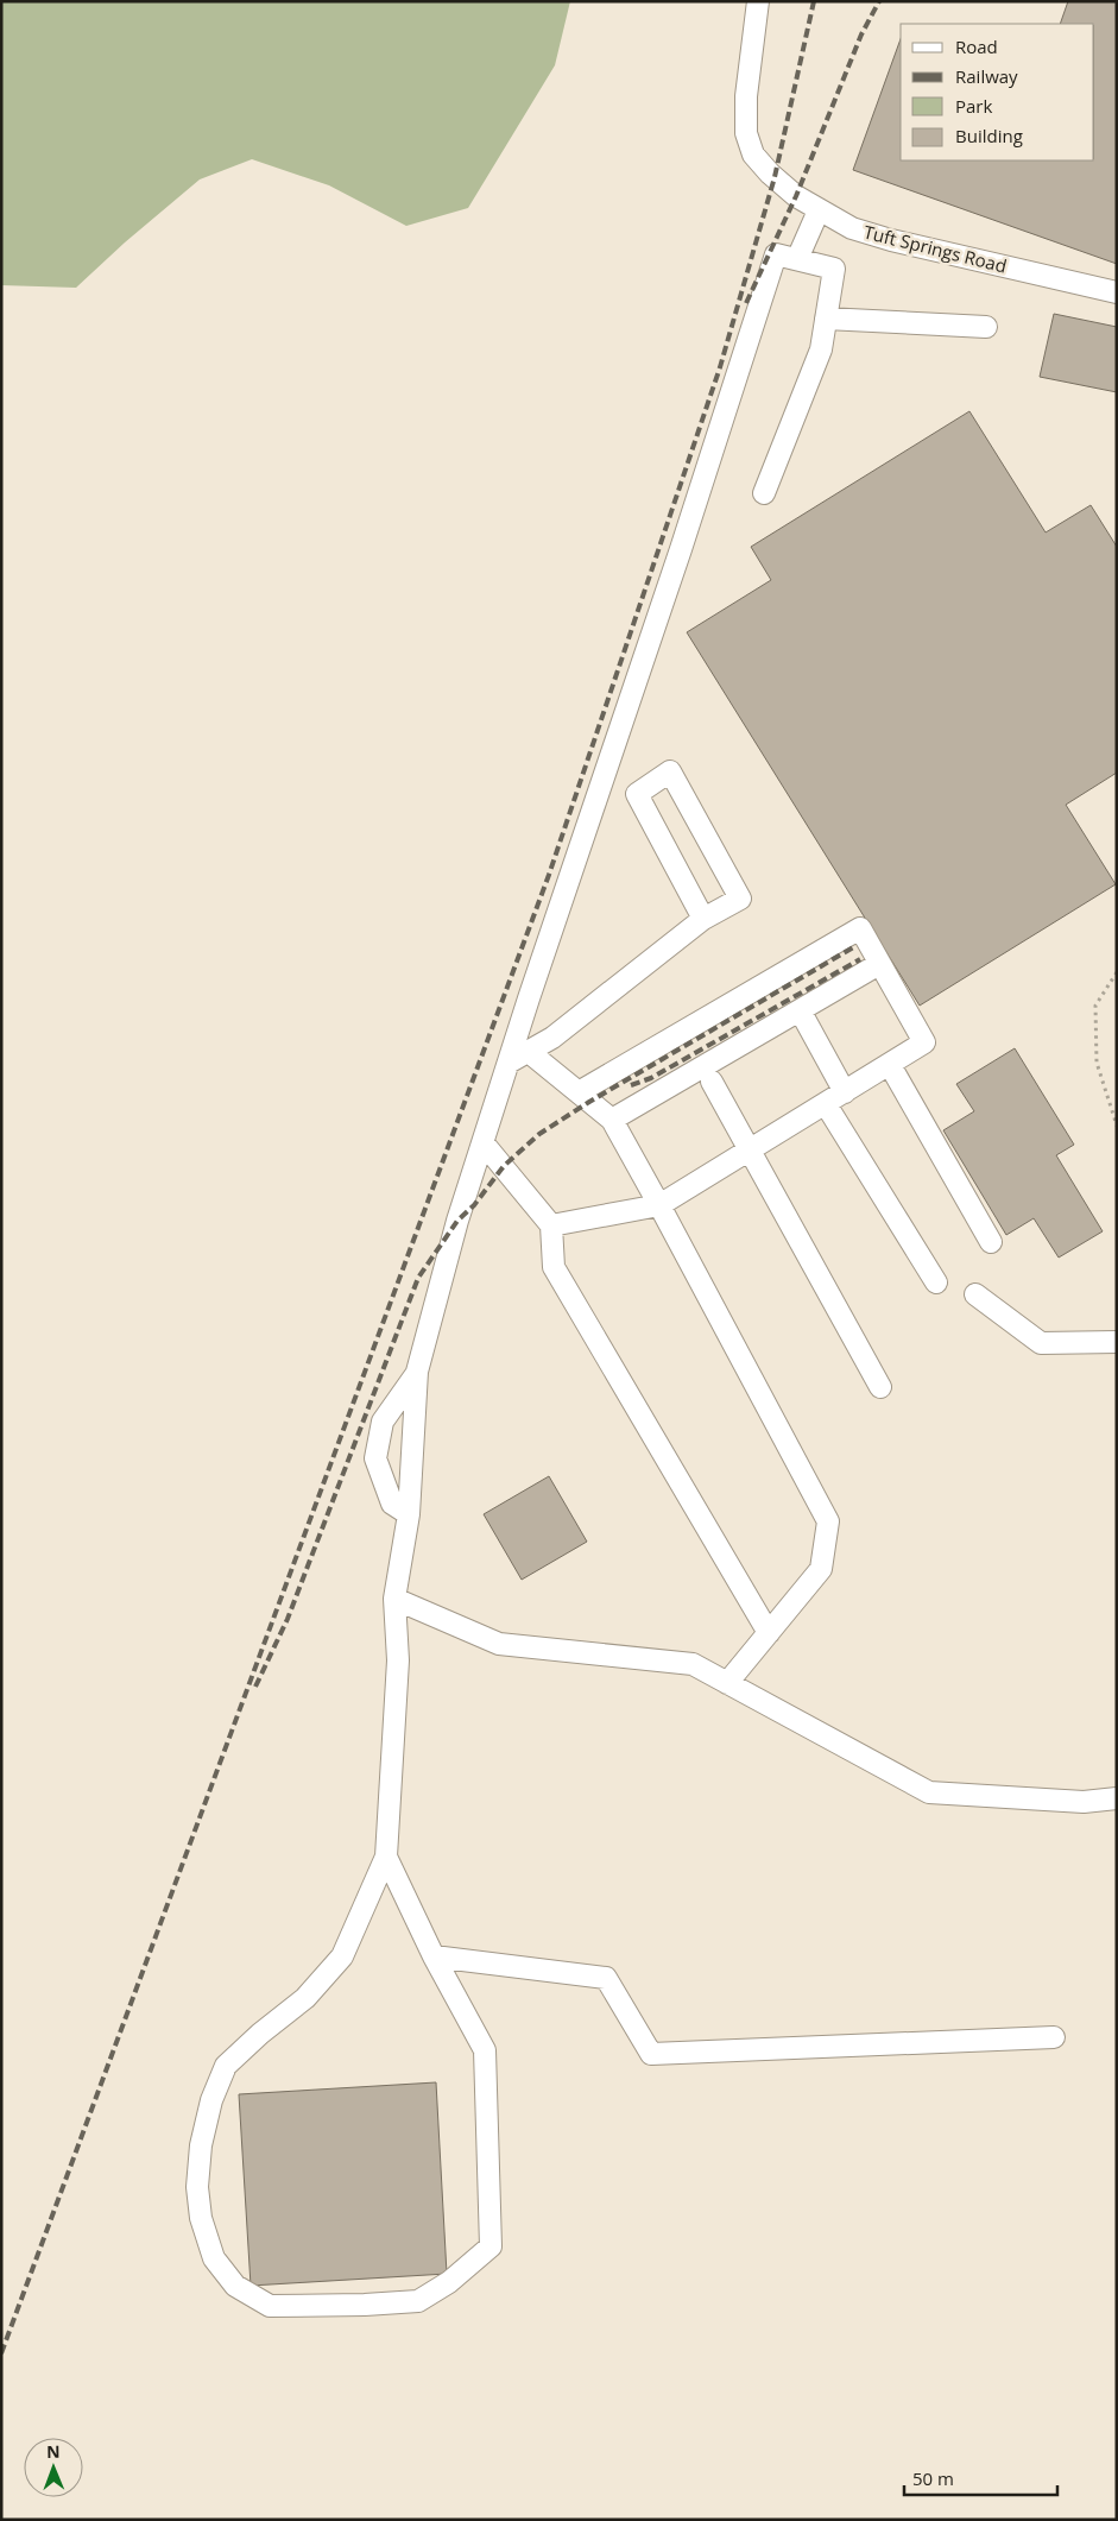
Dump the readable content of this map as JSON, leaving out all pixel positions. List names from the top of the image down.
{
  "streets": {
    "street": ["Tuft Springs Road"]
  },
  "legend": [
    "Road",
    "Railway",
    "Park",
    "Building"
  ],
  "scale_bar": "50 m",
  "north": "top"
}
